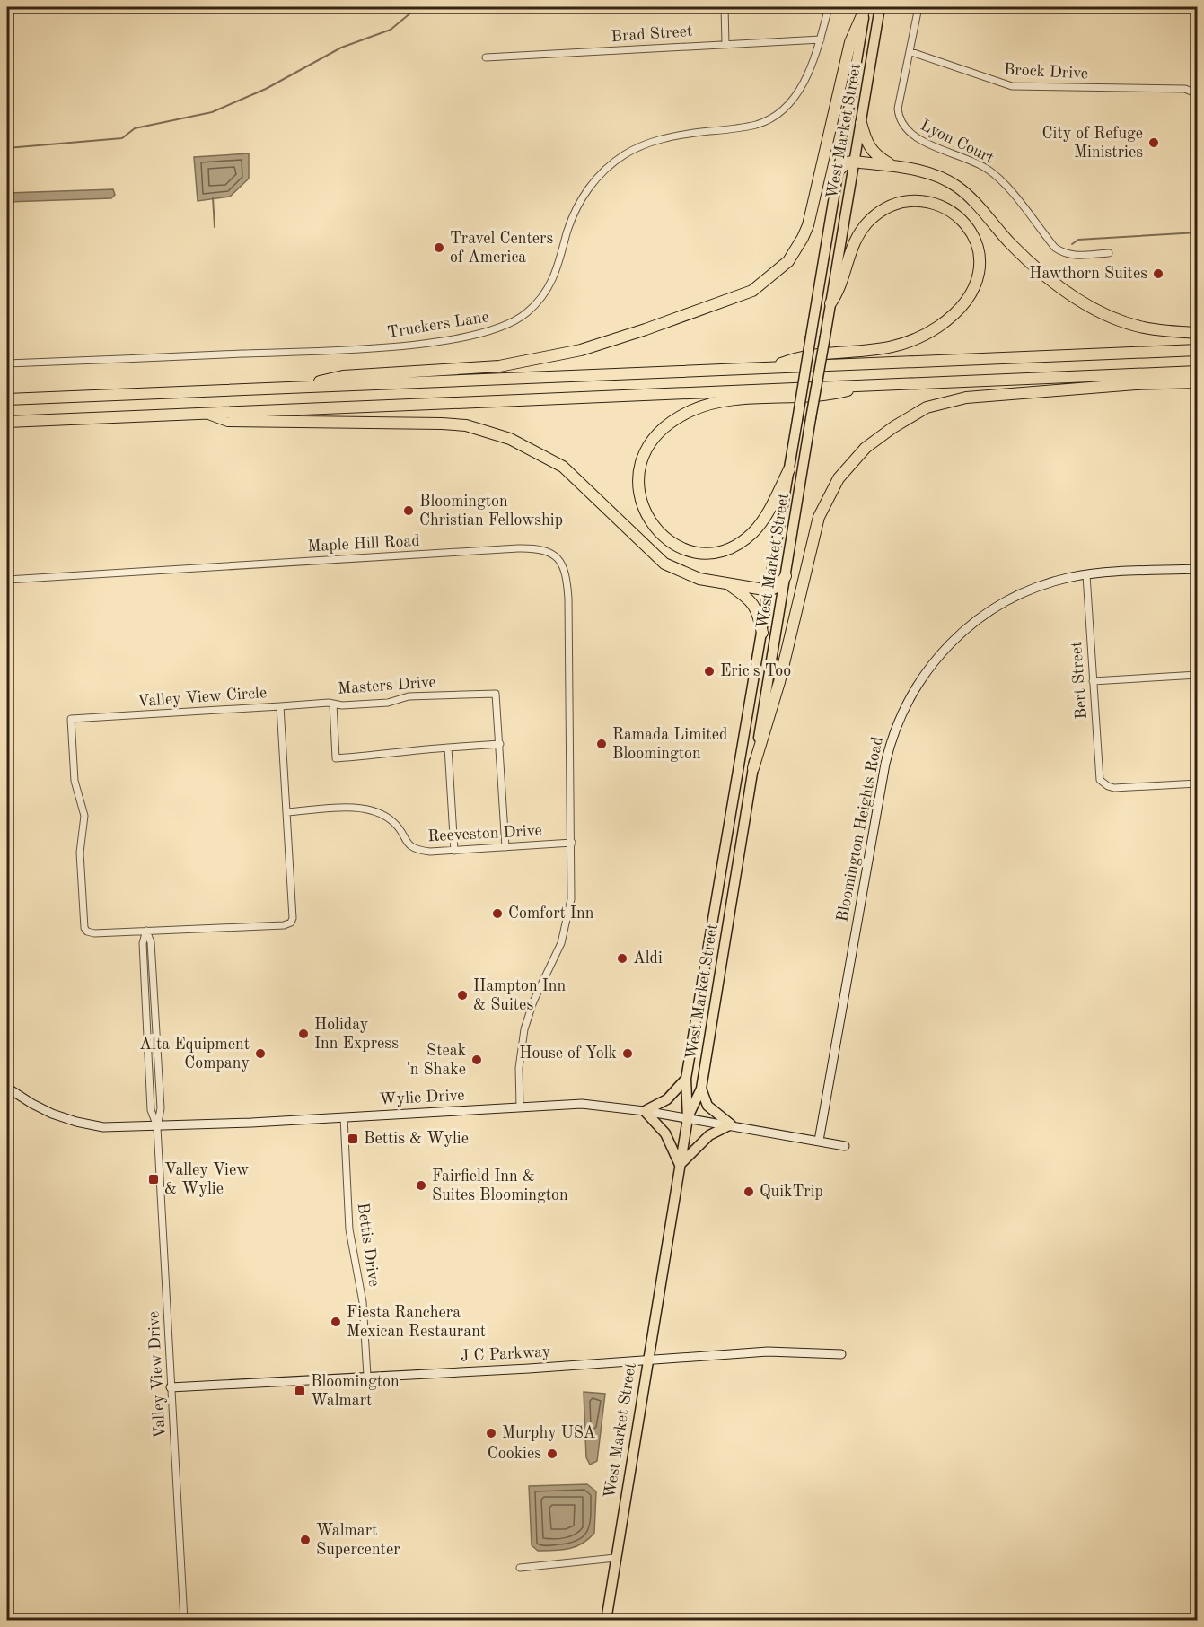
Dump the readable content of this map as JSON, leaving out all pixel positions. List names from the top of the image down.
{
  "streets": {
    "main road": [
      "West Market Street",
      "Bloomington Heights Road",
      "Wylie Drive",
      "J C Parkway"
    ],
    "street": [
      "Brad Street",
      "Brock Drive",
      "Lyon Court",
      "Truckers Lane",
      "Maple Hill Road",
      "Bert Street",
      "Masters Drive",
      "Valley View Circle",
      "Reeveston Drive",
      "Bettis Drive",
      "Valley View Drive"
    ]
  },
  "crossings": [
    ["Brad Street", "Truckers Lane"],
    ["Brock Drive", "Lyon Court"],
    ["West Market Street", "Wylie Drive"],
    ["West Market Street", "J C Parkway"],
    ["Maple Hill Road", "Reeveston Drive"],
    ["Maple Hill Road", "Wylie Drive"],
    ["Bert Street", "Bloomington Heights Road"],
    ["Masters Drive", "Valley View Circle"],
    ["Valley View Circle", "Reeveston Drive"],
    ["Valley View Circle", "Valley View Drive"],
    ["Bloomington Heights Road", "Wylie Drive"],
    ["Wylie Drive", "Bettis Drive"],
    ["Wylie Drive", "Valley View Drive"],
    ["Bettis Drive", "J C Parkway"],
    ["J C Parkway", "Valley View Drive"]
  ],
  "places": {
    "other": [
      "City of Refuge Ministries",
      "Travel Centers of America",
      "Hawthorn Suites",
      "Bloomington Christian Fellowship",
      "Eric's Too",
      "Ramada Limited Bloomington",
      "Comfort Inn",
      "Aldi",
      "Hampton Inn & Suites",
      "Holiday Inn Express",
      "Alta Equipment Company",
      "House of Yolk",
      "Steak 'n Shake",
      "Fairfield Inn & Suites Bloomington",
      "QuikTrip",
      "Fiesta Ranchera Mexican Restaurant",
      "Murphy USA",
      "Cookies",
      "Walmart Supercenter"
    ],
    "transit": ["Bettis & Wylie", "Valley View & Wylie", "Bloomington Walmart"]
  }
}
